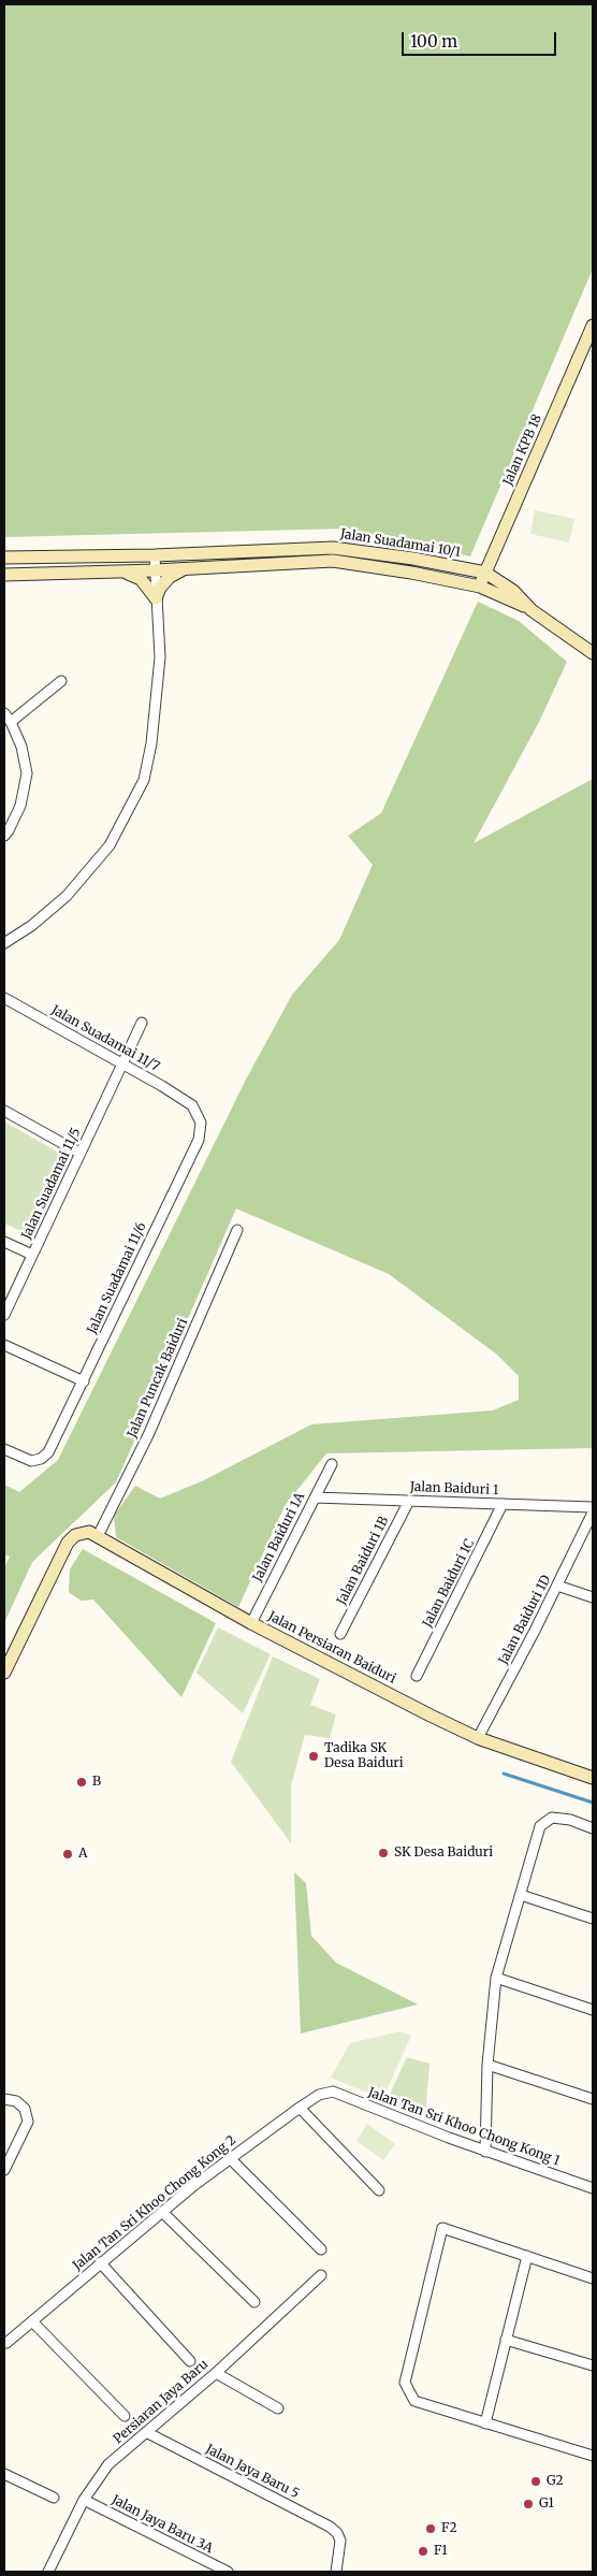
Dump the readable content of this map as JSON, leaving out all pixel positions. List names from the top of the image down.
{
  "streets": {
    "street": [
      "Jalan KPB 18",
      "Jalan Suadamai 10/1",
      "Jalan Suadamai 11/7",
      "Jalan Suadamai 11/5",
      "Jalan Suadamai 11/6",
      "Jalan Puncak Baiduri",
      "Jalan Baiduri 1",
      "Jalan Baiduri 1A",
      "Jalan Baiduri 1B",
      "Jalan Baiduri 1C",
      "Jalan Baiduri 1D",
      "Jalan Persiaran Baiduri",
      "Jalan Tan Sri Khoo Chong Kong 1",
      "Jalan Tan Sri Khoo Chong Kong 2",
      "Persiaran Jaya Baru",
      "Jalan Jaya Baru 5",
      "Jalan Jaya Baru 3A"
    ]
  },
  "crossings": [
    ["Jalan KPB 18", "Jalan Suadamai 10/1"],
    ["Jalan Suadamai 11/7", "Jalan Suadamai 11/5"],
    ["Jalan Suadamai 11/7", "Jalan Suadamai 11/6"],
    ["Jalan Puncak Baiduri", "Jalan Persiaran Baiduri"],
    ["Jalan Baiduri 1", "Jalan Baiduri 1A"],
    ["Jalan Baiduri 1", "Jalan Baiduri 1B"],
    ["Jalan Baiduri 1", "Jalan Baiduri 1C"],
    ["Jalan Baiduri 1A", "Jalan Persiaran Baiduri"],
    ["Jalan Baiduri 1D", "Jalan Persiaran Baiduri"],
    ["Jalan Tan Sri Khoo Chong Kong 1", "Jalan Tan Sri Khoo Chong Kong 2"],
    ["Persiaran Jaya Baru", "Jalan Jaya Baru 5"],
    ["Persiaran Jaya Baru", "Jalan Jaya Baru 3A"]
  ],
  "places": [
    "Tadika SK Desa Baiduri",
    "B",
    "SK Desa Baiduri",
    "A",
    "G2",
    "G1",
    "F2",
    "F1"
  ],
  "scale_bar": "100 m"
}
